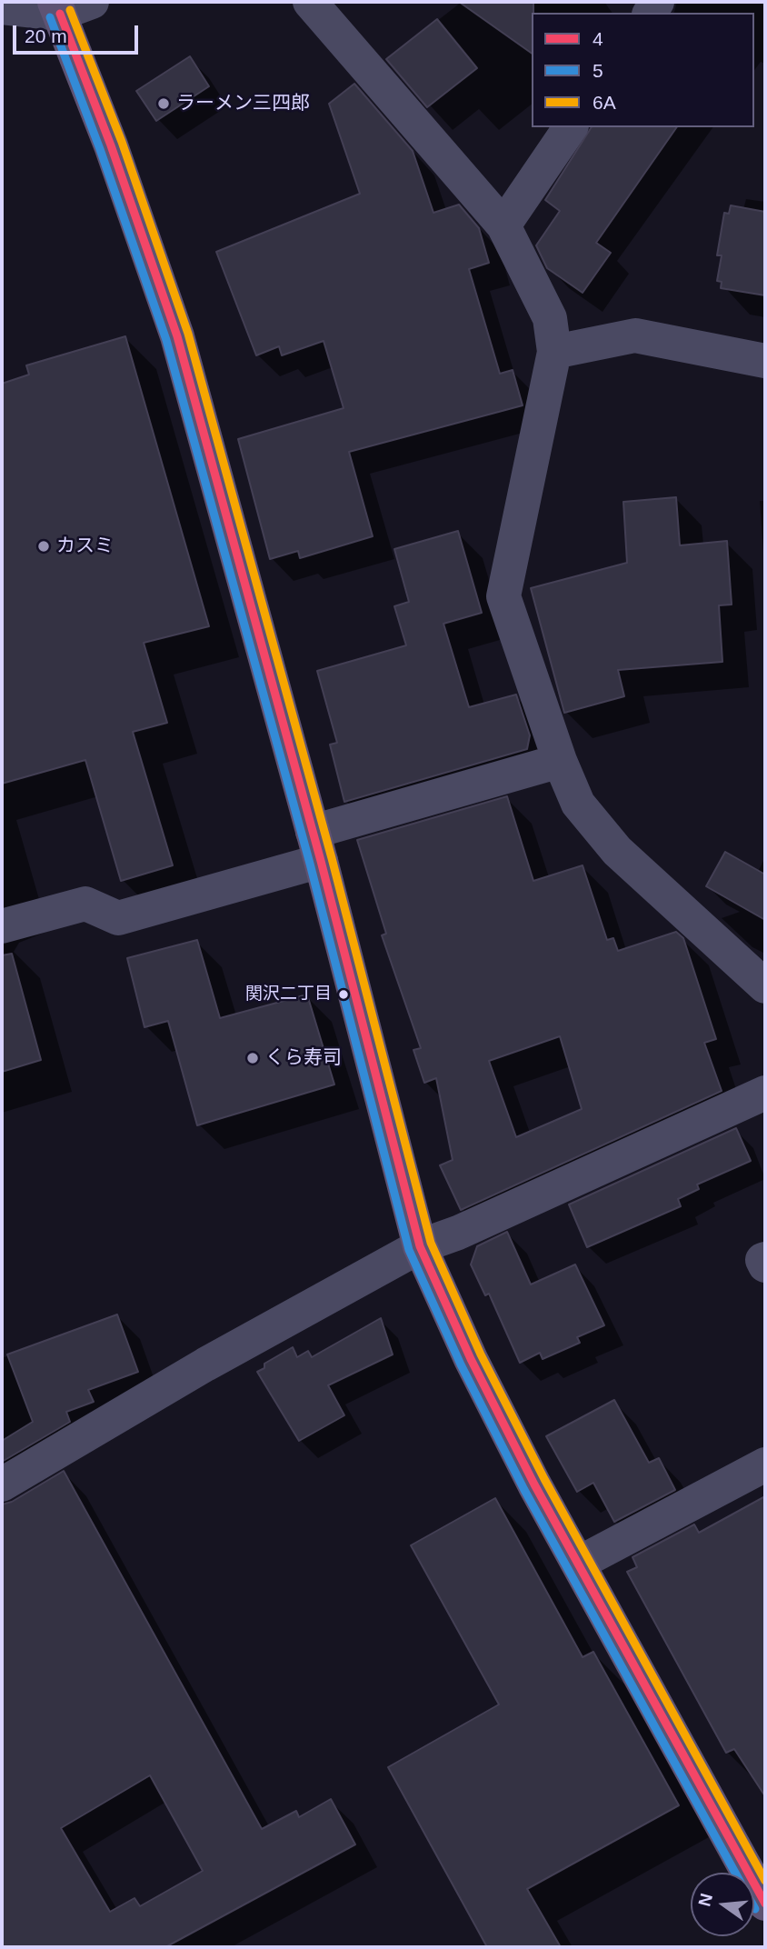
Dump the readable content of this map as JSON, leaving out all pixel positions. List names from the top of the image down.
{
  "places": [
    "ラーメン三四郎",
    "カスミ",
    "関沢二丁目",
    "くら寿司"
  ],
  "lines": ["transit line 6A", "transit line 4", "transit line 5"],
  "legend": ["4", "5", "6A"],
  "scale_bar": "20 m",
  "north": "left"
}
